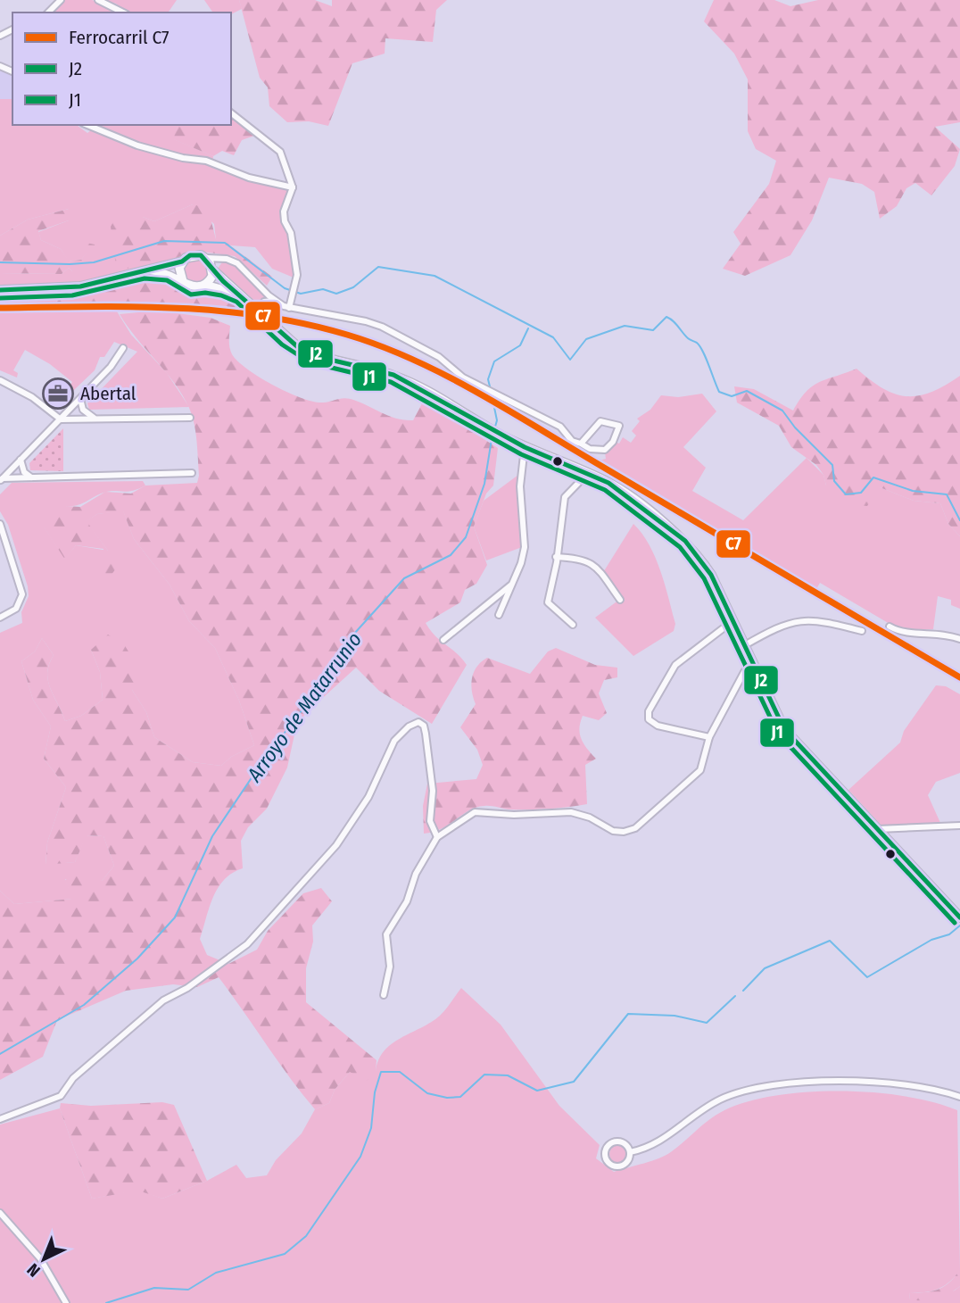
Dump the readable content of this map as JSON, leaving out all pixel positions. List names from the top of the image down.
{
  "water": ["Arroyo de Matarrunio"],
  "places": {
    "office": ["Abertal"]
  },
  "lines": ["transit line J2", "transit line J1", "rail line C7"],
  "legend": ["Ferrocarril C7", "J2", "J1"],
  "north": "bottom left"
}
